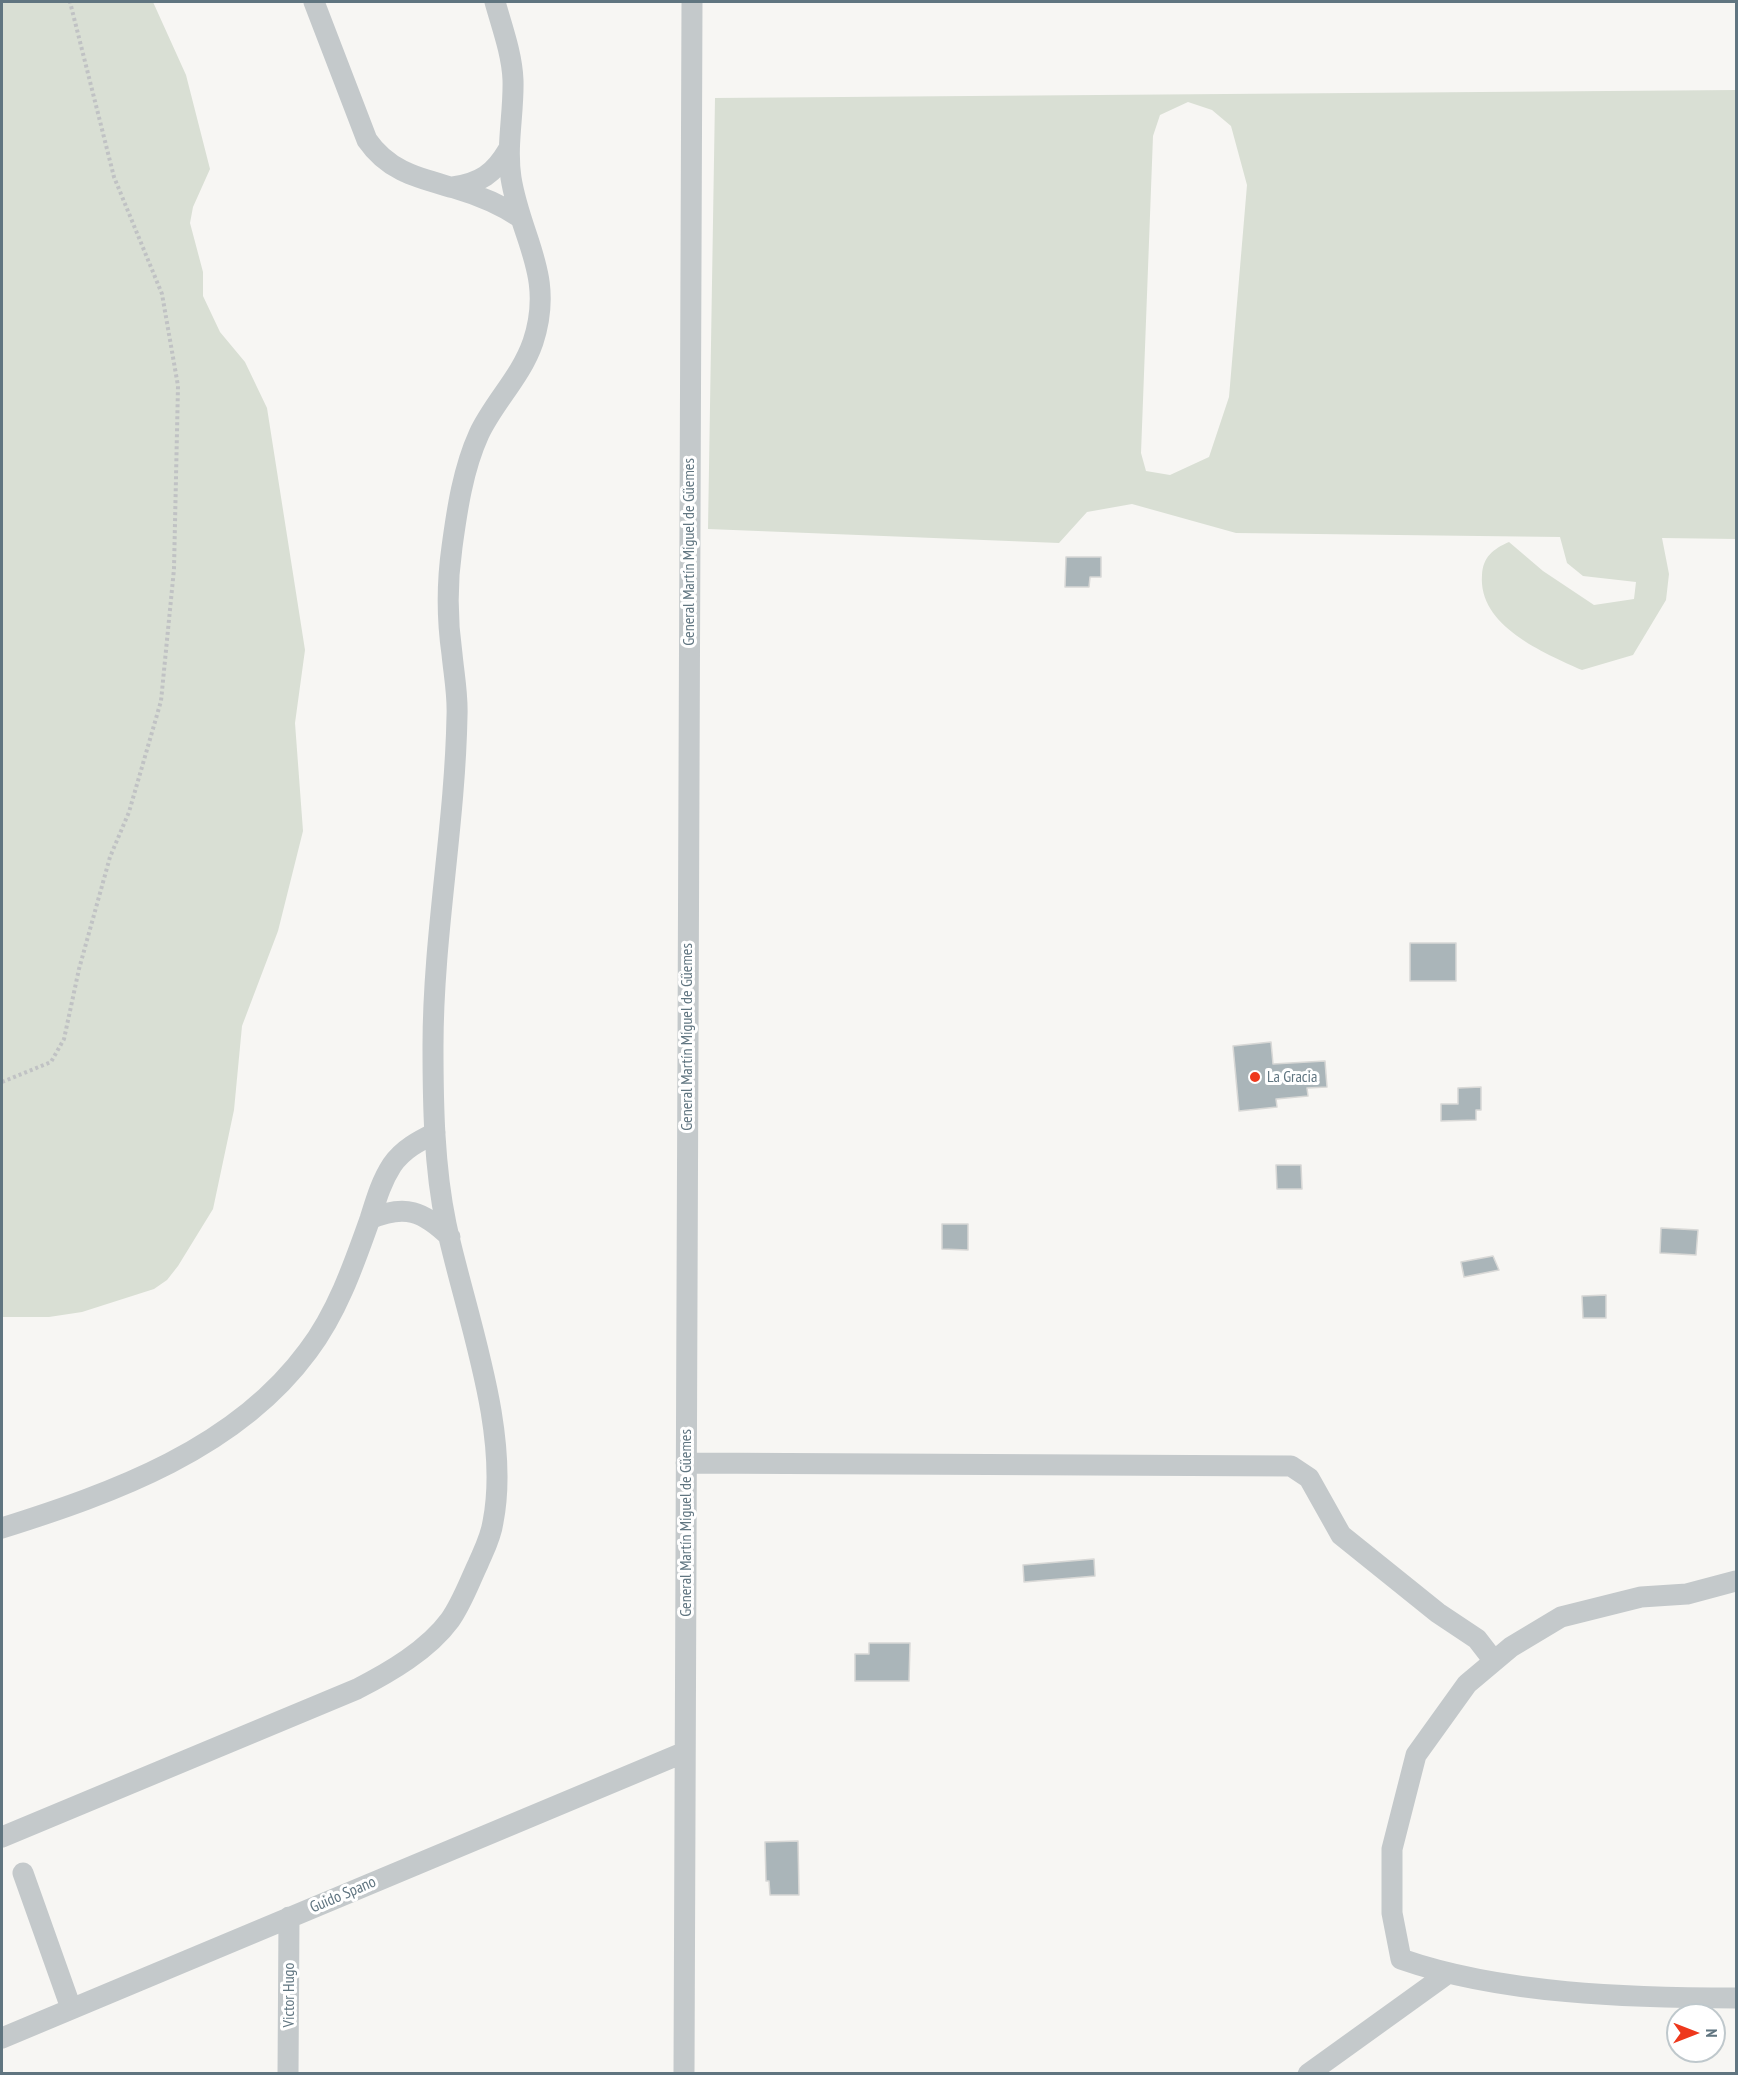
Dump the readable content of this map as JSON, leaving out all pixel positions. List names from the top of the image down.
{
  "streets": {
    "street": ["General Martín Miguel de Güemes", "Guido Spano", "Victor Hugo"]
  },
  "crossings": [
    ["General Martín Miguel de Güemes", "Guido Spano"],
    ["Guido Spano", "Victor Hugo"]
  ],
  "places": ["La Gracia"],
  "north": "right"
}
